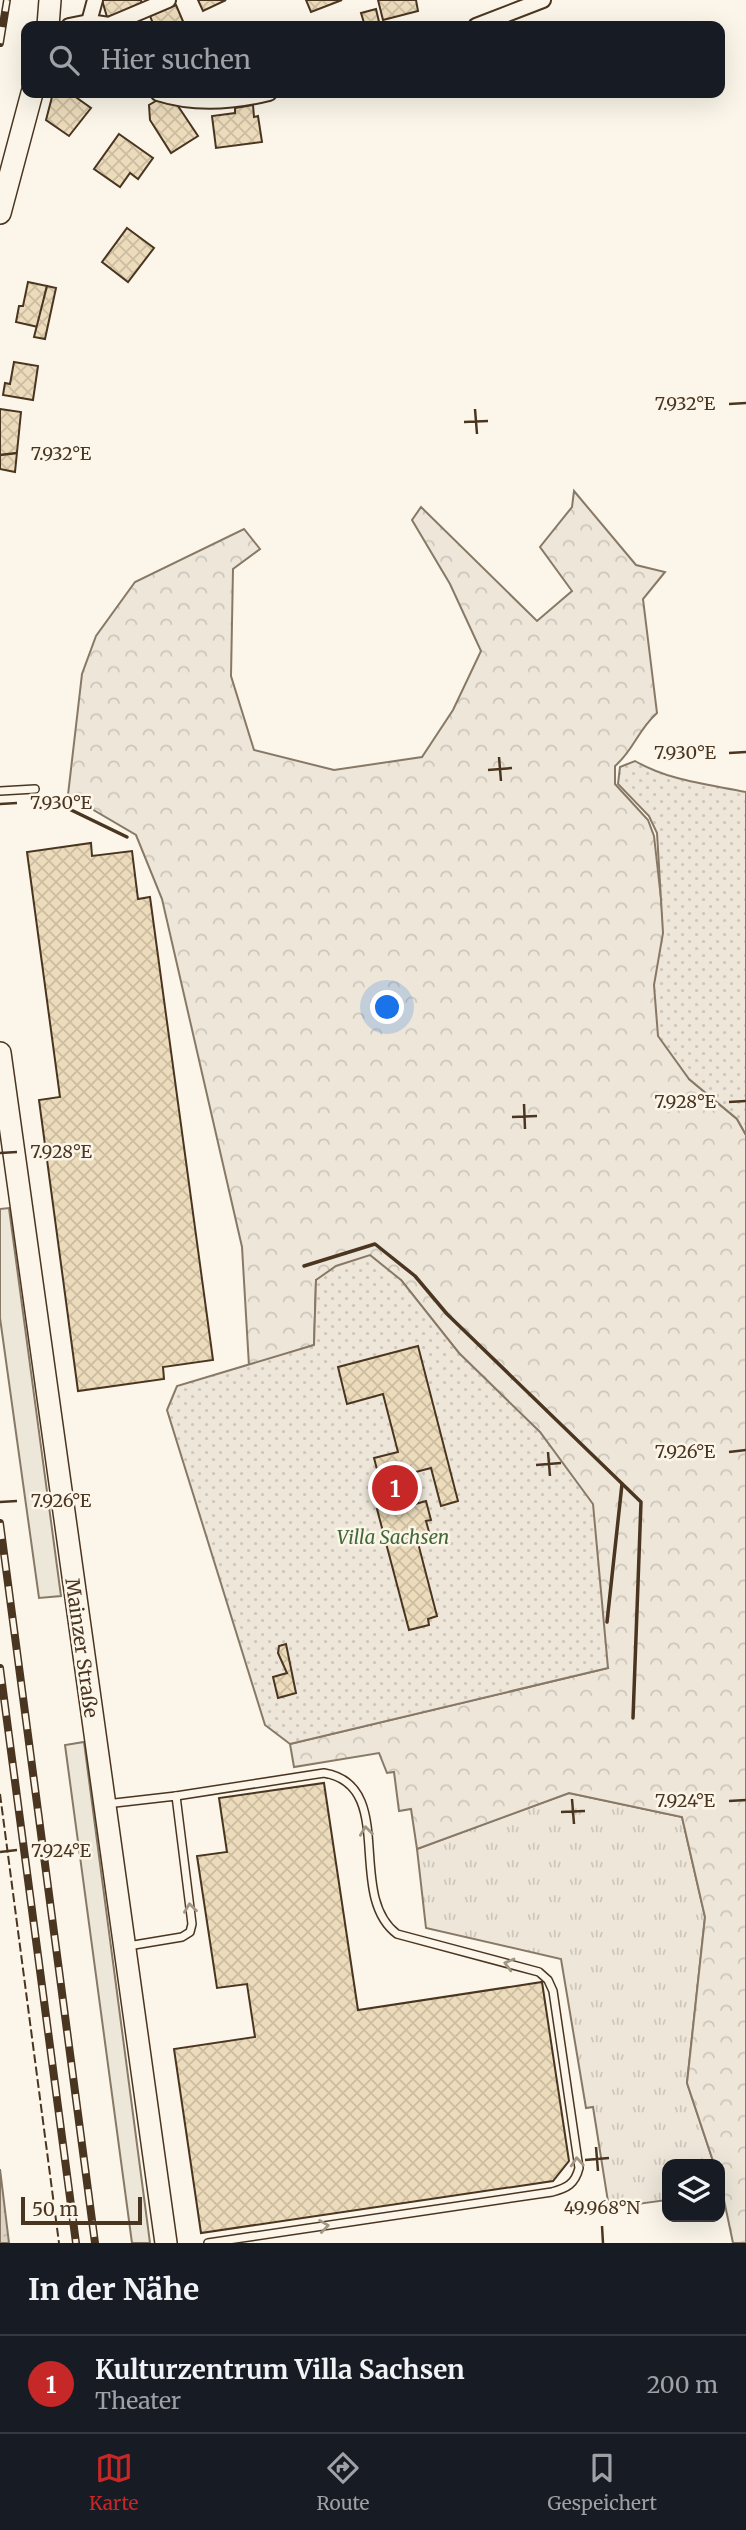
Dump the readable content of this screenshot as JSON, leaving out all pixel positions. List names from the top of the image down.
{
  "streets": {
    "main road": ["Mainzer Straße"]
  },
  "parks": ["Villa Sachsen"],
  "scale_bar": "50 m",
  "page": {
    "search": "Hier suchen",
    "pins": "1",
    "scale": "50 m",
    "heading": "In der Nähe",
    "list": [
      {
        "mark": "1",
        "name": "Kulturzentrum Villa Sachsen",
        "note": "Theater",
        "value": "200 m"
      }
    ],
    "nav": ["Karte", "Route", "Gespeichert"]
  },
  "coordinates": [
    "7.932°E",
    "7.930°E",
    "7.928°E",
    "7.926°E",
    "7.924°E",
    "49.968°N"
  ]
}
